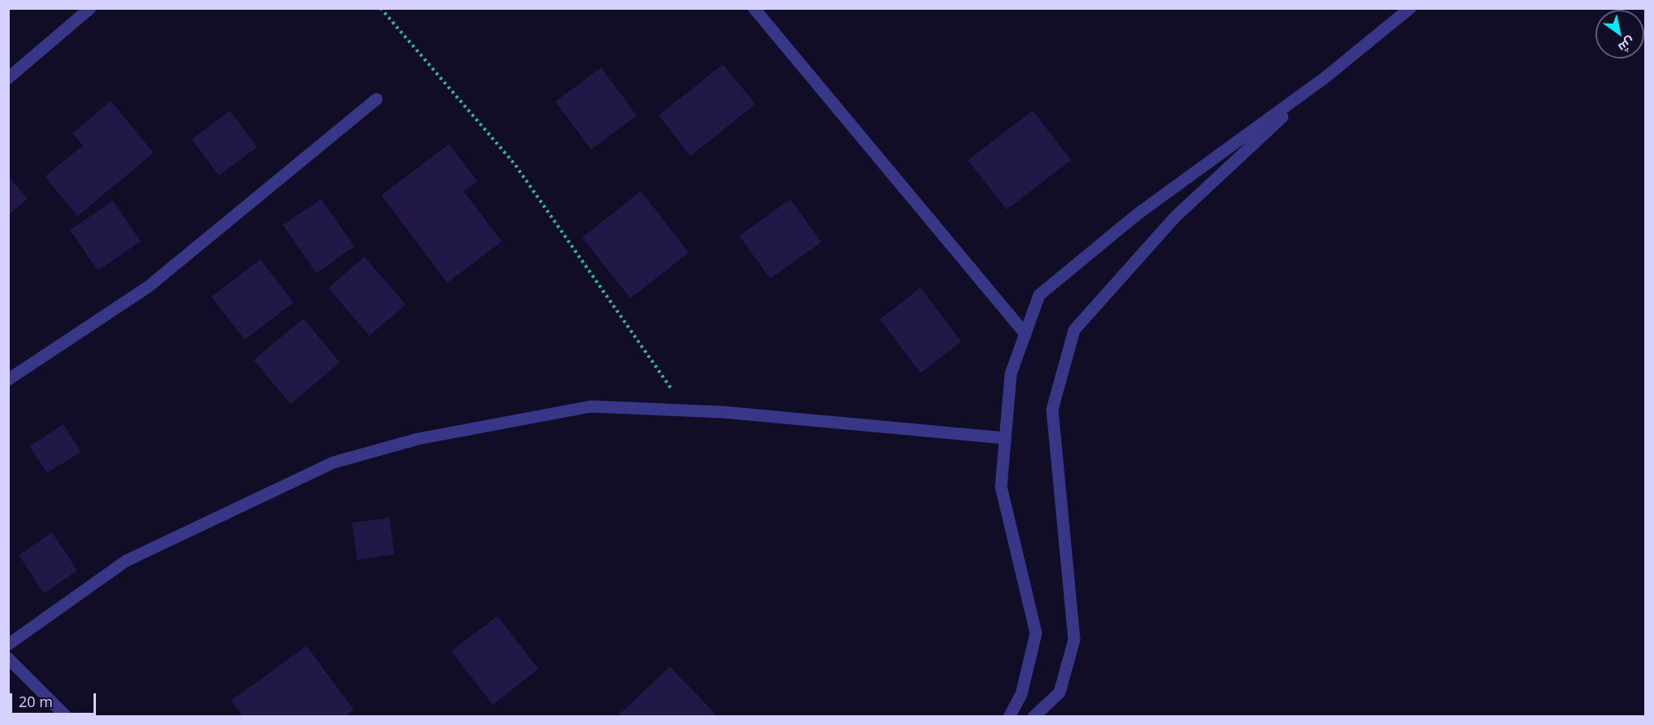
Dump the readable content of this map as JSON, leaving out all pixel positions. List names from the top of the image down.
{
  "scale_bar": "20 m",
  "north": "bottom right"
}
